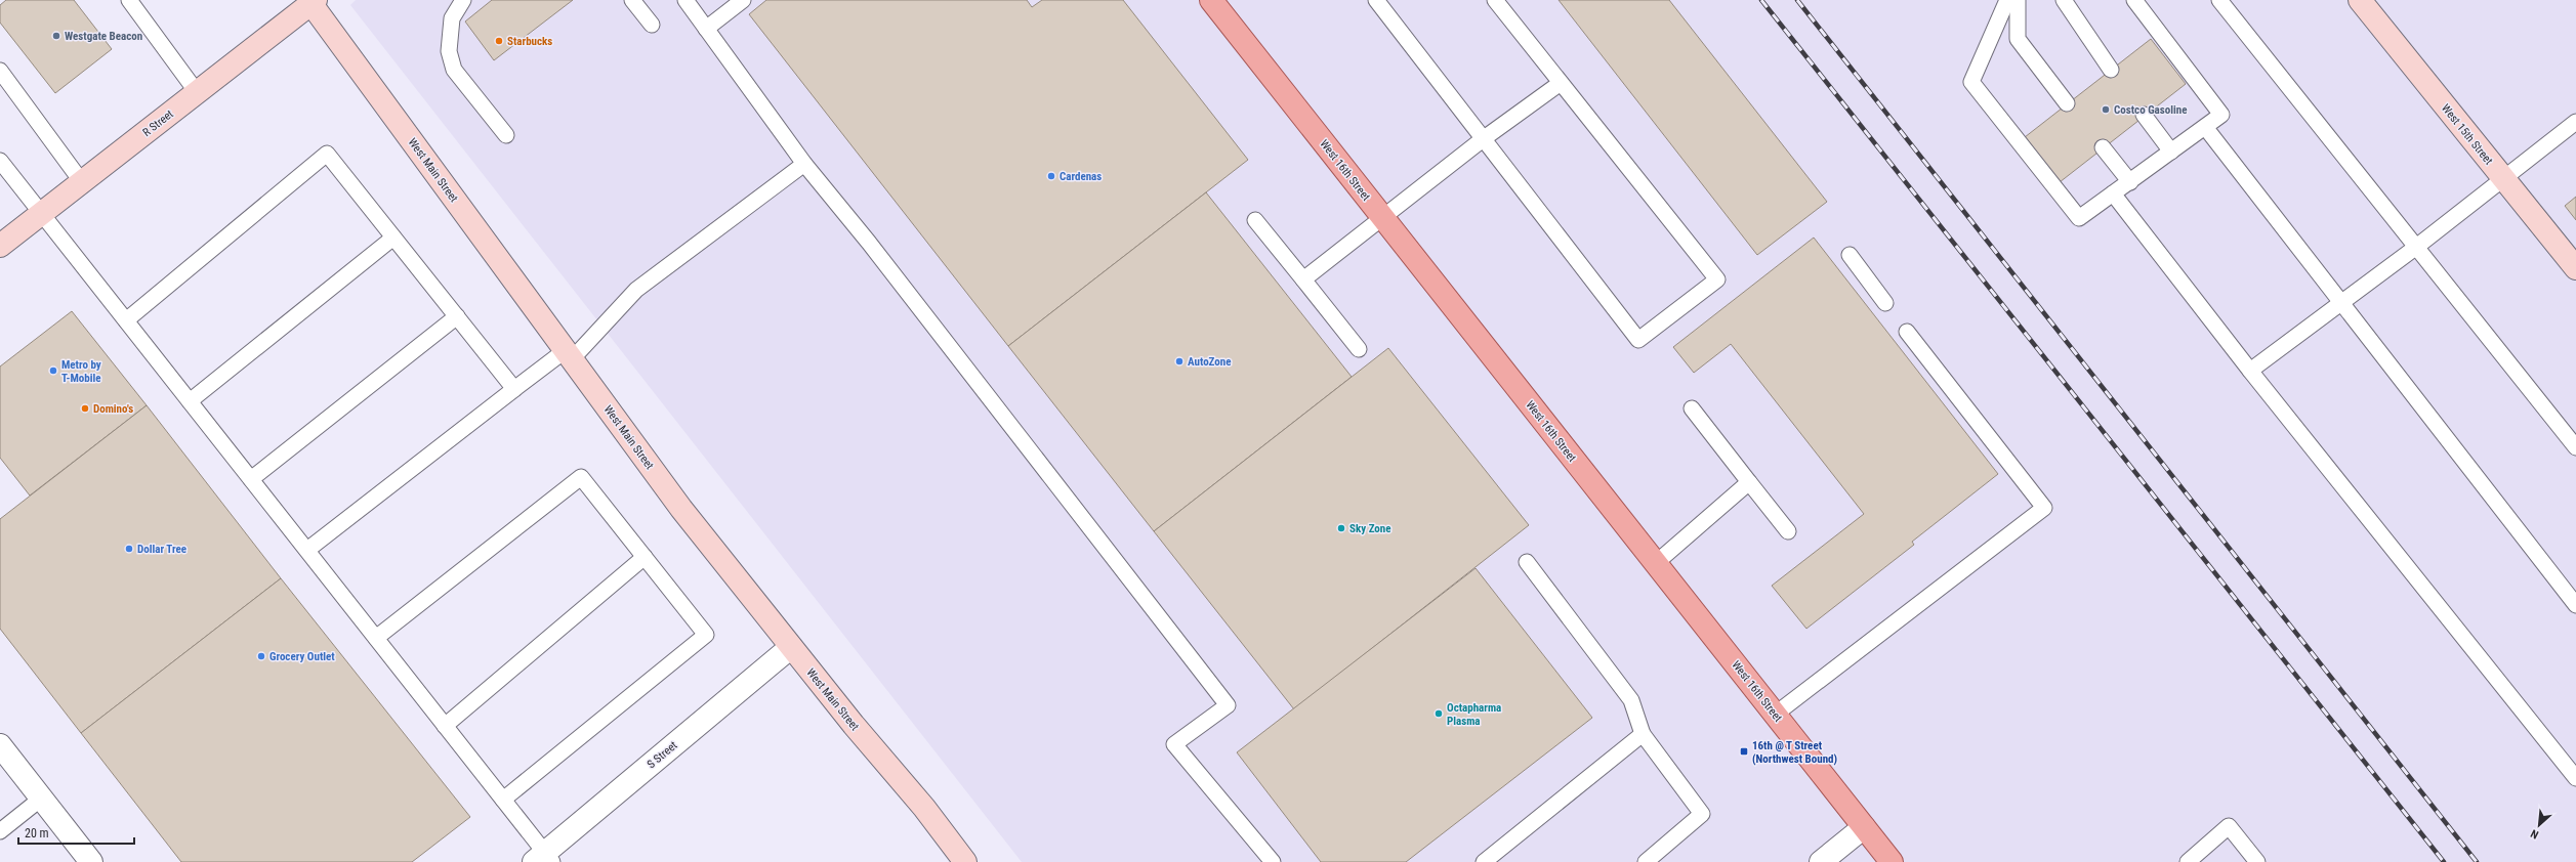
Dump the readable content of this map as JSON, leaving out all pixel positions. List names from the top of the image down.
{
  "streets": {
    "main road": ["West 16th Street"],
    "street": [
      "R Street",
      "West 15th Street",
      "West Main Street",
      "S Street"
    ]
  },
  "crossings": [
    ["R Street", "West Main Street"],
    ["West Main Street", "S Street"]
  ],
  "places": {
    "other": [
      "Westgate Beacon",
      "Starbucks",
      "Costco Gasoline",
      "Cardenas",
      "AutoZone",
      "Metro by T-Mobile",
      "Domino's",
      "Sky Zone",
      "Dollar Tree",
      "Grocery Outlet",
      "Octapharma Plasma"
    ],
    "transit": ["16th @ T Street (Northwest Bound)"]
  },
  "scale_bar": "20 m",
  "north": "bottom left"
}
